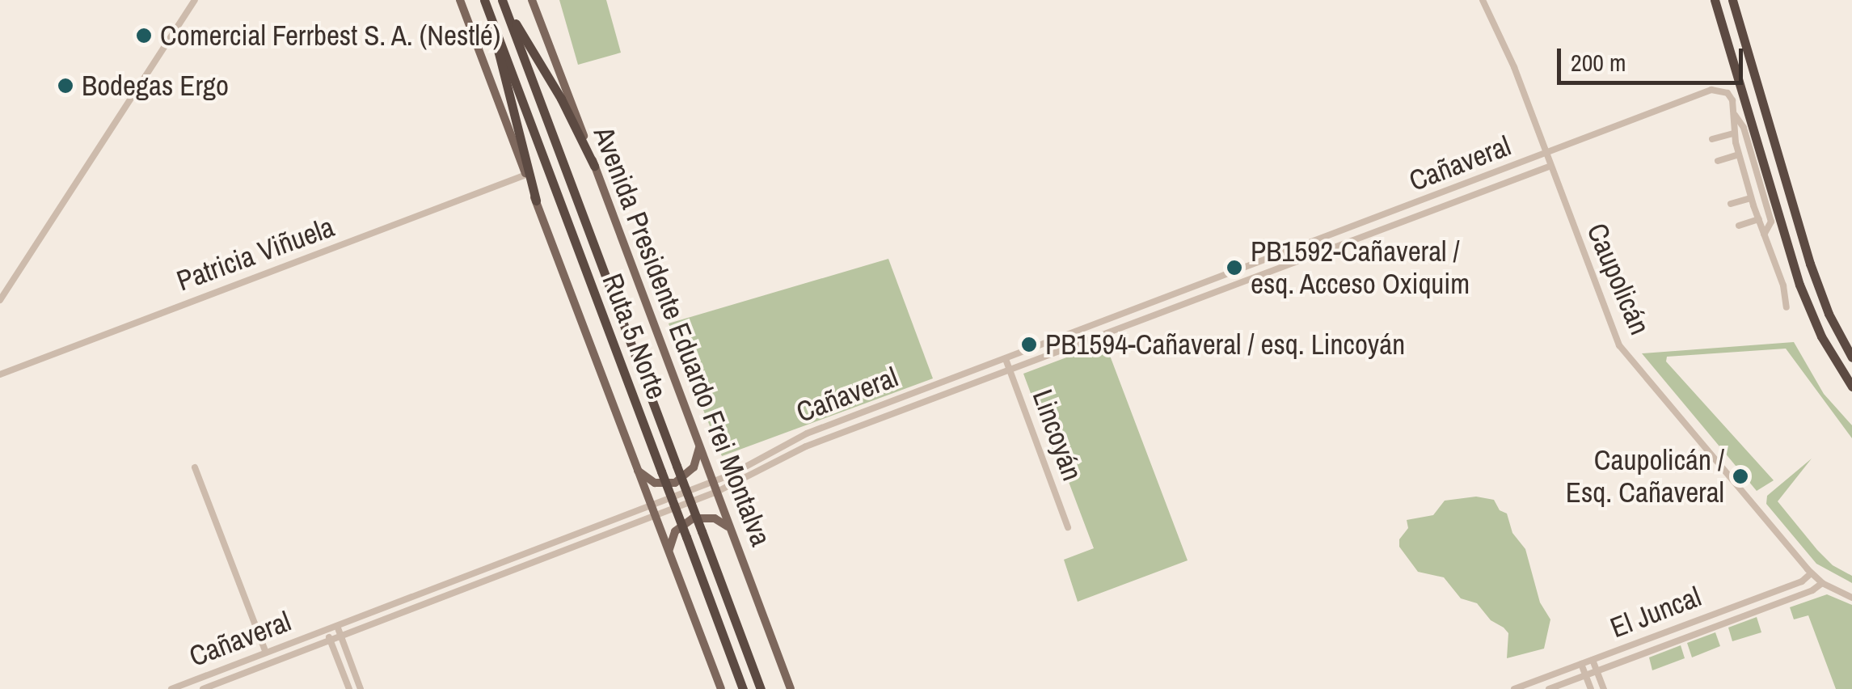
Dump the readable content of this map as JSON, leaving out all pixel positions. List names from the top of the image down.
{
  "streets": {
    "highway": ["Ruta 5 Norte"],
    "main road": ["Avenida Presidente Eduardo Frei Montalva"],
    "street": [
      "Cañaveral",
      "Patricia Viñuela",
      "Caupolicán",
      "Lincoyán",
      "El Juncal"
    ]
  },
  "crossings": [
    ["Cañaveral", "Caupolicán"],
    ["Cañaveral", "Avenida Presidente Eduardo Frei Montalva"],
    ["Cañaveral", "Lincoyán"],
    ["Caupolicán", "El Juncal"]
  ],
  "places": [
    "Comercial Ferrbest S. A. (Nestlé)",
    "Bodegas Ergo",
    "PB1592-Cañaveral / esq. Acceso Oxiquim",
    "PB1594-Cañaveral / esq. Lincoyán",
    "Caupolicán / Esq. Cañaveral"
  ],
  "scale_bar": "200 m"
}
